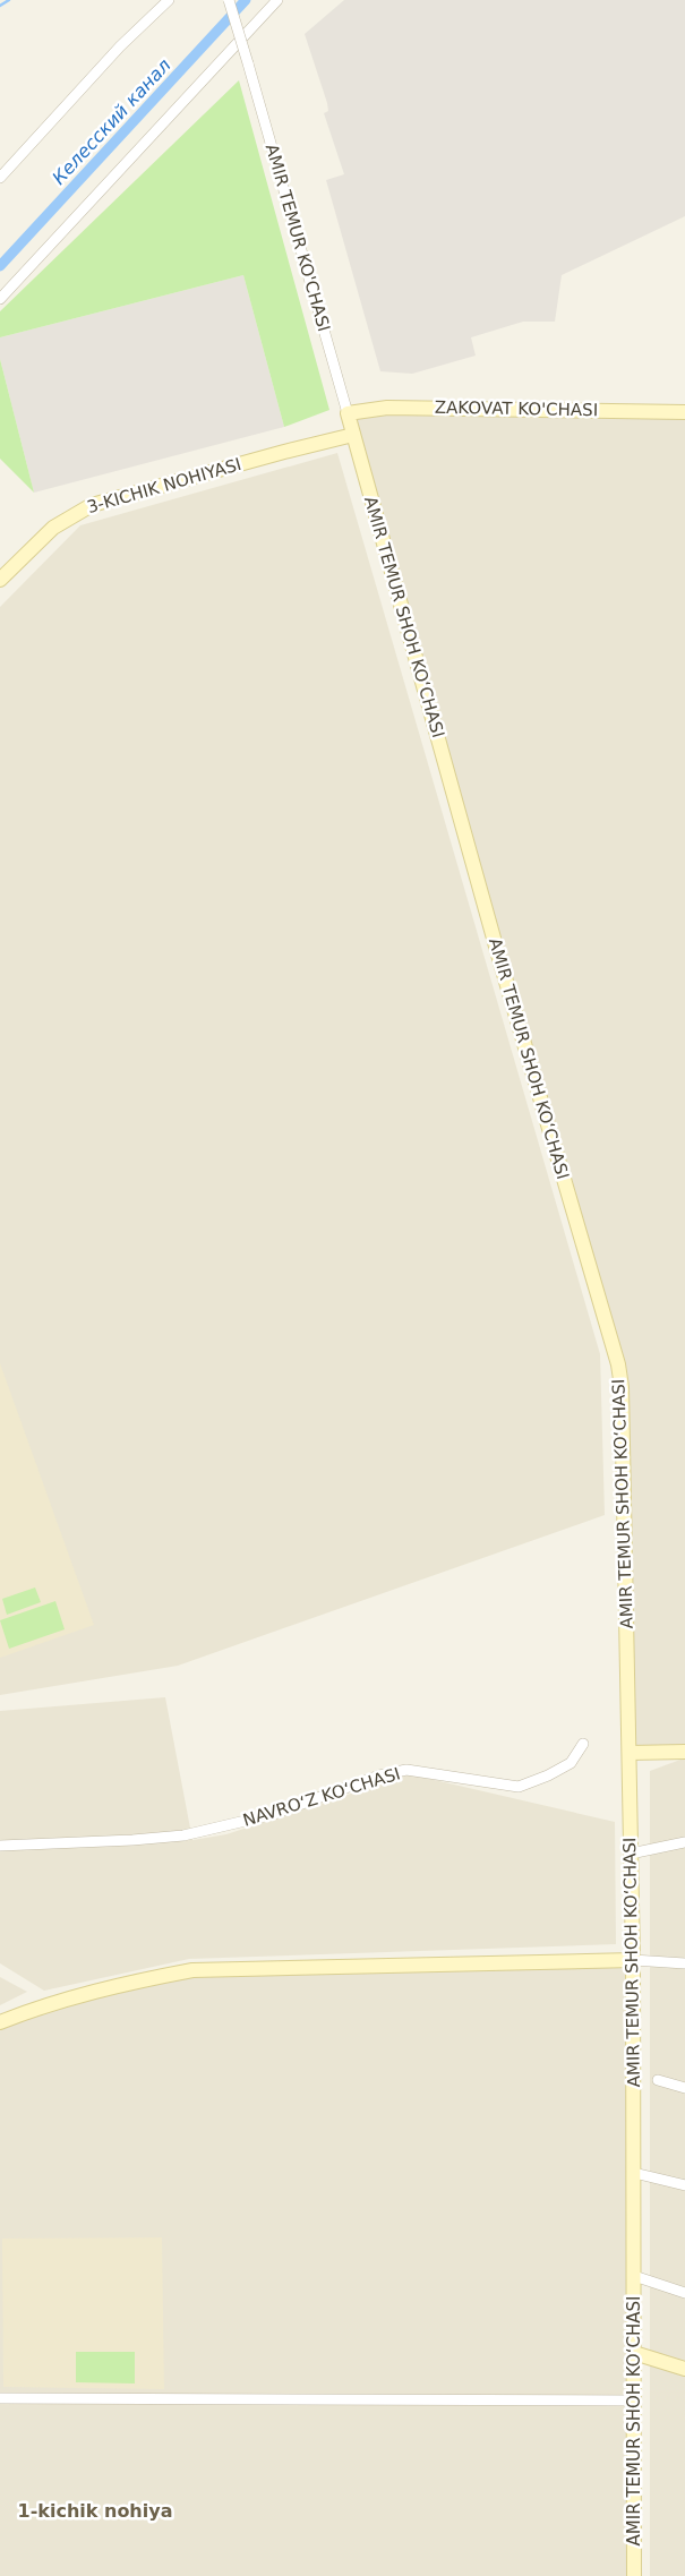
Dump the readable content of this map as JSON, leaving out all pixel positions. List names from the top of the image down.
{
  "streets": {
    "main road": ["ZAKOVAT KO'CHASI", "3-KICHIK NOHIYASI", "AMIR TEMUR SHOH KO‘CHASI"],
    "street": ["AMIR TEMUR KO'CHASI", "NAVRO‘Z KO‘CHASI"]
  },
  "crossings": [
    ["AMIR TEMUR KO'CHASI", "ZAKOVAT KO'CHASI"],
    ["AMIR TEMUR KO'CHASI", "AMIR TEMUR SHOH KO‘CHASI"],
    ["ZAKOVAT KO'CHASI", "AMIR TEMUR SHOH KO‘CHASI"],
    ["3-KICHIK NOHIYASI", "AMIR TEMUR SHOH KO‘CHASI"]
  ],
  "districts": ["1-kichik nohiya"],
  "water": ["Келесский канал"]
}
